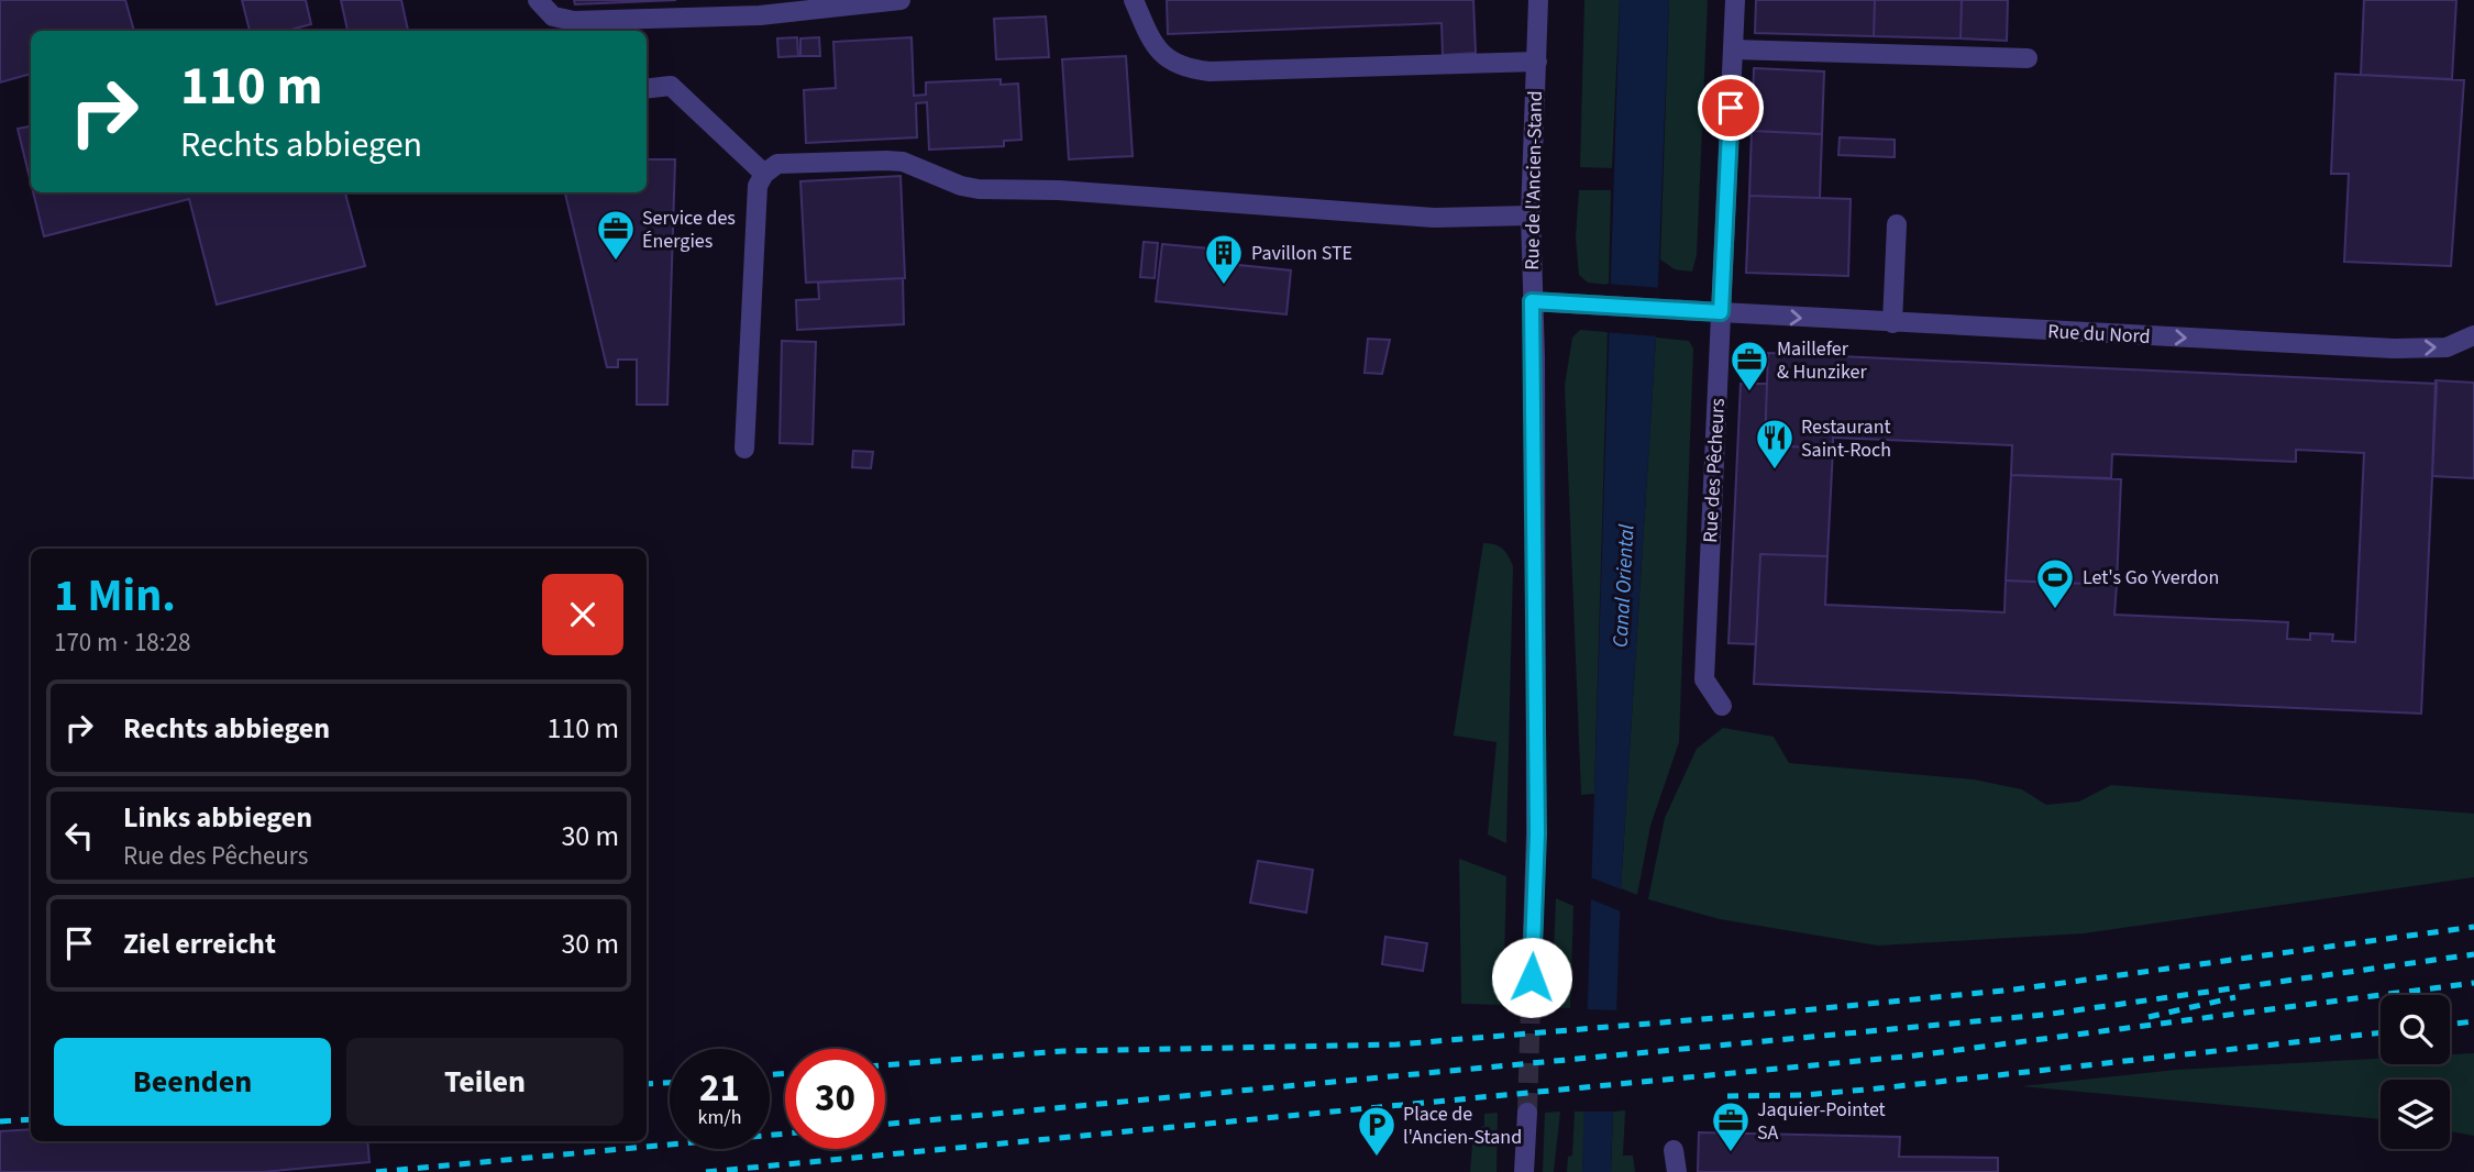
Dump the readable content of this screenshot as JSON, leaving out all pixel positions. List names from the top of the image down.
{
  "streets": {
    "street": ["Rue de l'Ancien-Stand", "Rue du Nord", "Rue des Pêcheurs"]
  },
  "crossings": [
    ["Rue de l'Ancien-Stand", "Rue du Nord"],
    ["Rue du Nord", "Rue des Pêcheurs"]
  ],
  "one_way": ["Rue du Nord"],
  "water": ["Canal Oriental"],
  "places": {
    "office": ["Service des Énergies", "Maillefer & Hunziker", "Jaquier-Pointet SA"],
    "building": ["Pavillon STE"],
    "restaurant": ["Restaurant Saint-Roch"],
    "sports": ["Let's Go Yverdon"],
    "parking": ["Place de l'Ancien-Stand"]
  },
  "page": {
    "turn": ["110 m", "Rechts abbiegen"],
    "heading": ["1 Min.", "170 m · 18:28"],
    "list": [
      {
        "name": "Rechts abbiegen",
        "value": "110 m"
      },
      {
        "name": "Links abbiegen",
        "note": "Rue des Pêcheurs",
        "value": "30 m"
      },
      {
        "name": "Ziel erreicht",
        "value": "30 m"
      }
    ],
    "buttons": ["Beenden", "Teilen"],
    "speed": "21 km/h",
    "limit": "30"
  }
}
